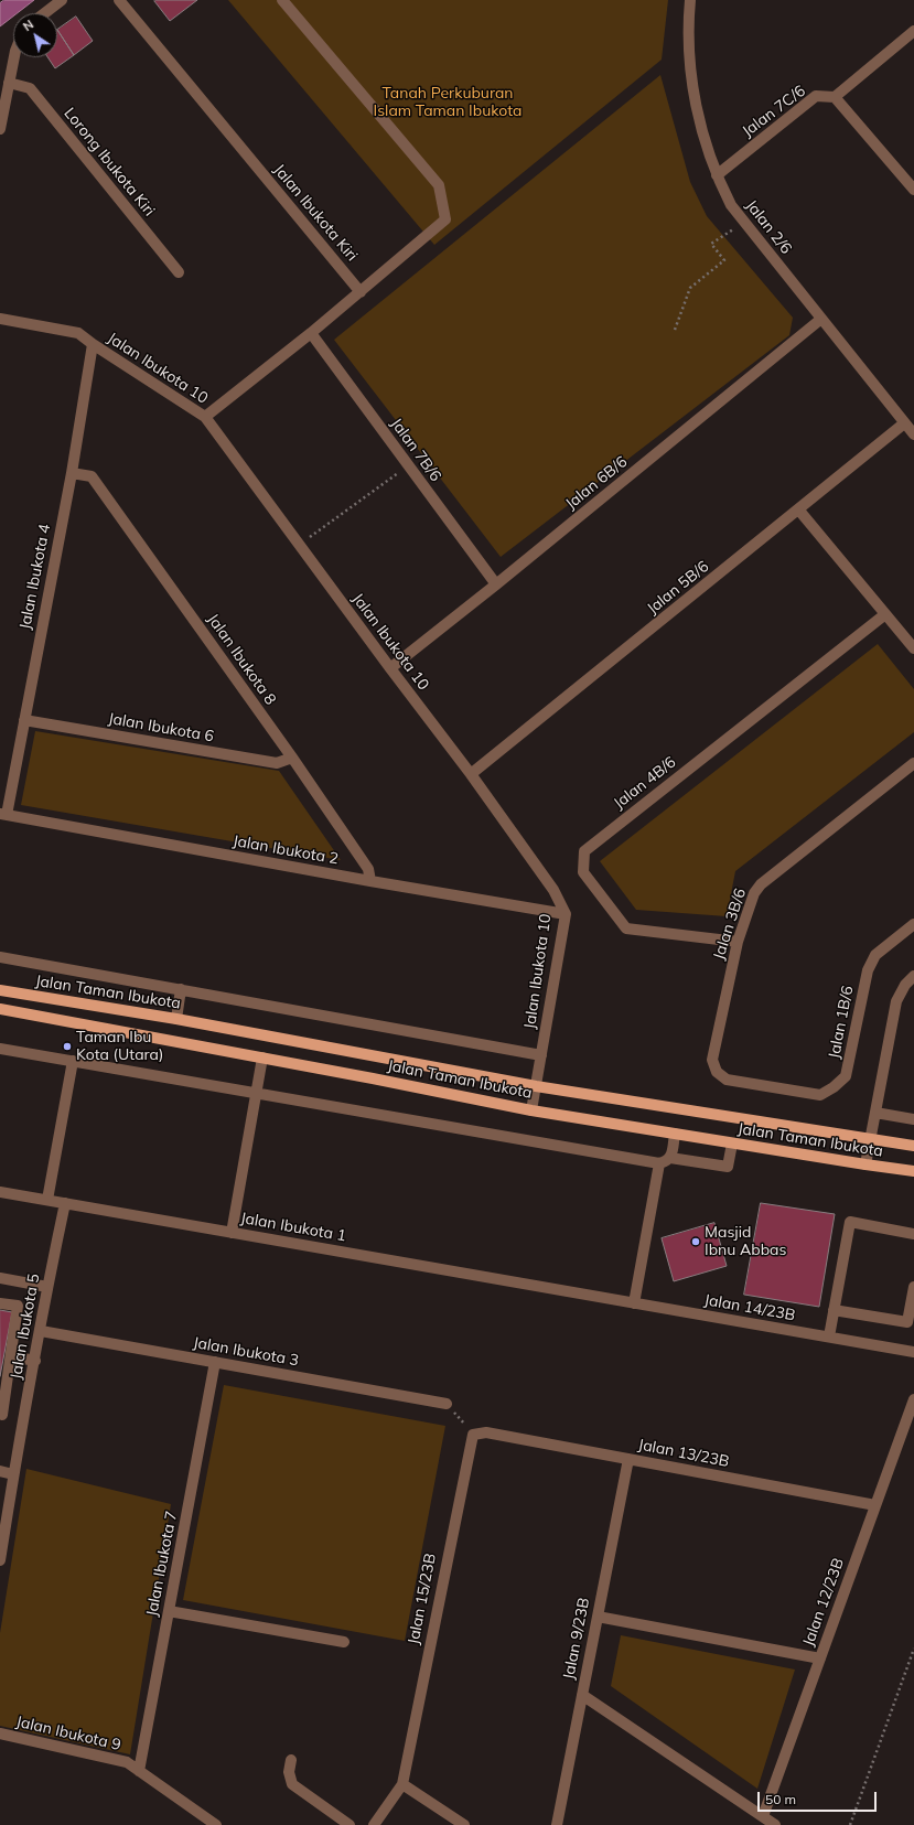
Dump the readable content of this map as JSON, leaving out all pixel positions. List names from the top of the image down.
{
  "streets": {
    "main road": ["Jalan Taman Ibukota"],
    "street": [
      "Jalan 7C/6",
      "Lorong Ibukota Kiri",
      "Jalan Ibukota Kiri",
      "Jalan 2/6",
      "Jalan Ibukota 10",
      "Jalan 7B/6",
      "Jalan 6B/6",
      "Jalan Ibukota 4",
      "Jalan 5B/6",
      "Jalan Ibukota 8",
      "Jalan Ibukota 6",
      "Jalan 4B/6",
      "Jalan Ibukota 2",
      "Jalan 3B/6",
      "Jalan 1B/6",
      "Jalan Ibukota 1",
      "Jalan 14/23B",
      "Jalan Ibukota 5",
      "Jalan Ibukota 3",
      "Jalan 13/23B",
      "Jalan Ibukota 7",
      "Jalan 15/23B",
      "Jalan 12/23B",
      "Jalan 9/23B",
      "Jalan Ibukota 9"
    ]
  },
  "crossings": [
    ["Jalan 7C/6", "Jalan 2/6"],
    ["Jalan 2/6", "Jalan 6B/6"],
    ["Jalan 2/6", "Jalan 5B/6"],
    ["Jalan Ibukota 10", "Jalan 6B/6"],
    ["Jalan Ibukota 10", "Jalan Ibukota 4"],
    ["Jalan Ibukota 10", "Jalan 5B/6"],
    ["Jalan Ibukota 10", "Jalan Ibukota 2"],
    ["Jalan Ibukota 10", "Jalan Taman Ibukota"],
    ["Jalan 7B/6", "Jalan 6B/6"],
    ["Jalan Ibukota 4", "Jalan Ibukota 8"],
    ["Jalan Ibukota 4", "Jalan Ibukota 6"],
    ["Jalan Ibukota 4", "Jalan Ibukota 2"],
    ["Jalan Ibukota 8", "Jalan Ibukota 6"],
    ["Jalan Ibukota 8", "Jalan Ibukota 2"],
    ["Jalan 4B/6", "Jalan 3B/6"],
    ["Jalan 3B/6", "Jalan 1B/6"],
    ["Jalan Ibukota 1", "Jalan 14/23B"],
    ["Jalan Ibukota 1", "Jalan Ibukota 5"],
    ["Jalan Ibukota 5", "Jalan Ibukota 3"],
    ["Jalan Ibukota 3", "Jalan Ibukota 7"],
    ["Jalan 13/23B", "Jalan 15/23B"],
    ["Jalan 13/23B", "Jalan 12/23B"],
    ["Jalan 13/23B", "Jalan 9/23B"],
    ["Jalan Ibukota 7", "Jalan Ibukota 9"]
  ],
  "parks": ["Tanah Perkuburan Islam Taman Ibukota"],
  "places": ["Taman Ibu Kota (Utara)", "Masjid Ibnu Abbas"],
  "scale_bar": "50 m",
  "north": "top left"
}
